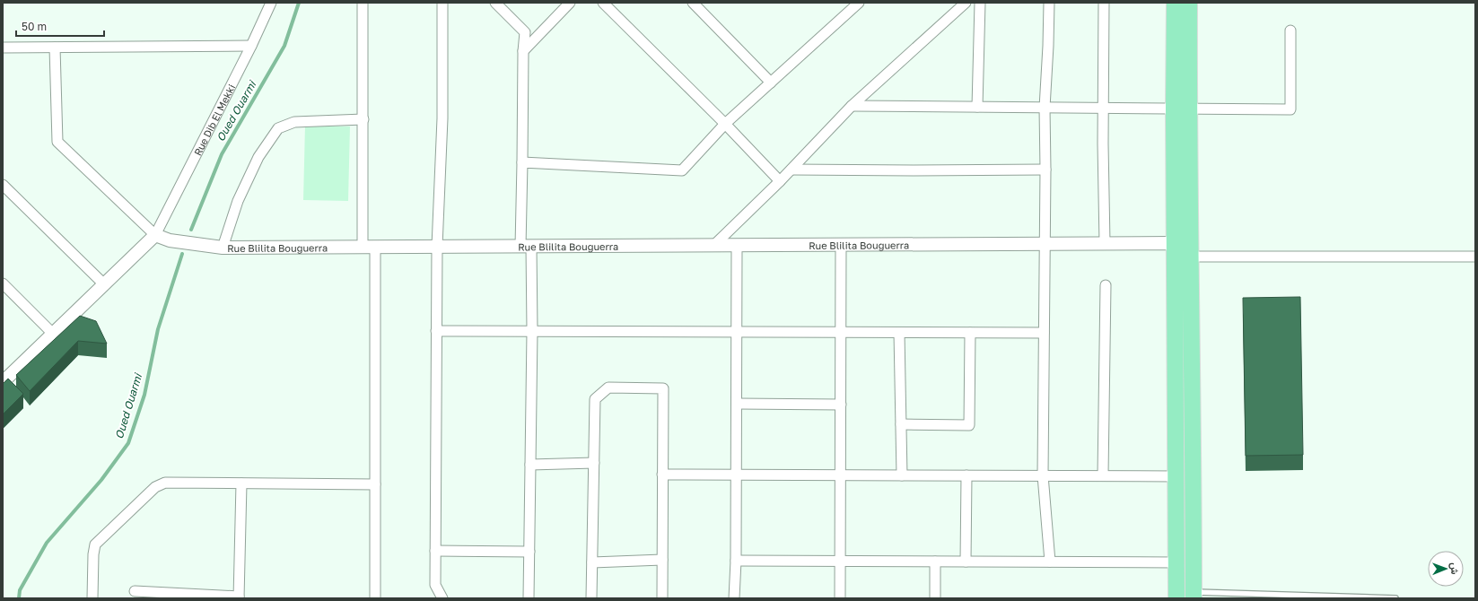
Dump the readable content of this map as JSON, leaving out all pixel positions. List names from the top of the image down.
{
  "streets": {
    "street": ["Rue Dib El Mekki", "Rue Blilita Bouguerra"]
  },
  "crossings": [
    ["Rue Dib El Mekki", "Rue Blilita Bouguerra"]
  ],
  "water": ["Oued Ouarmi"],
  "scale_bar": "50 m",
  "north": "right"
}
